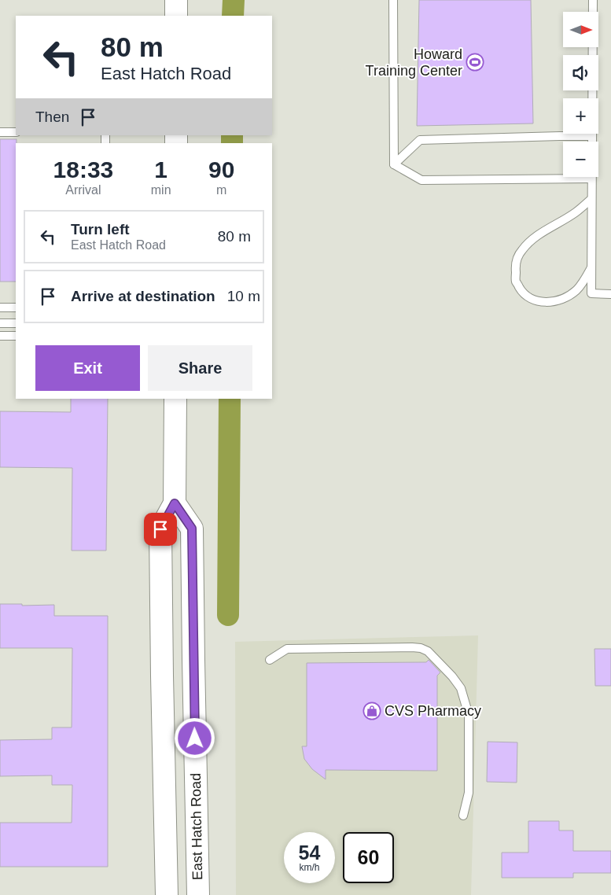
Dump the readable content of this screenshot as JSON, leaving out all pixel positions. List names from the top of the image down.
{
  "streets": {
    "main road": ["East Hatch Road"]
  },
  "places": {
    "sports": ["Howard Training Center"],
    "shop": ["CVS Pharmacy"]
  },
  "north": "right",
  "page": {
    "map_buttons": ["+", "−"],
    "turn": ["80 m", "East Hatch Road"],
    "then": "Then",
    "eta": [
      "18:33",
      "Arrival",
      "1",
      "min",
      "90",
      "m"
    ],
    "list": [
      {
        "name": "Turn left",
        "note": "East Hatch Road",
        "value": "80 m"
      },
      {
        "name": "Arrive at destination",
        "value": "10 m"
      }
    ],
    "buttons": ["Exit", "Share"],
    "speed": "54 km/h",
    "limit": "60"
  }
}
